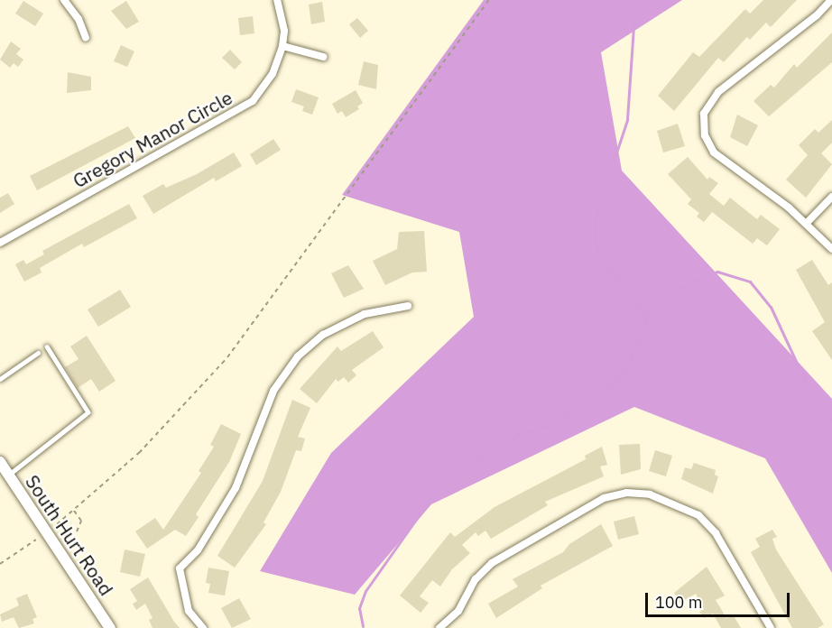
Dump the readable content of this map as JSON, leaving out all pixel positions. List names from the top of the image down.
{
  "streets": {
    "street": ["Gregory Manor Circle", "South Hurt Road"]
  },
  "scale_bar": "100 m"
}
